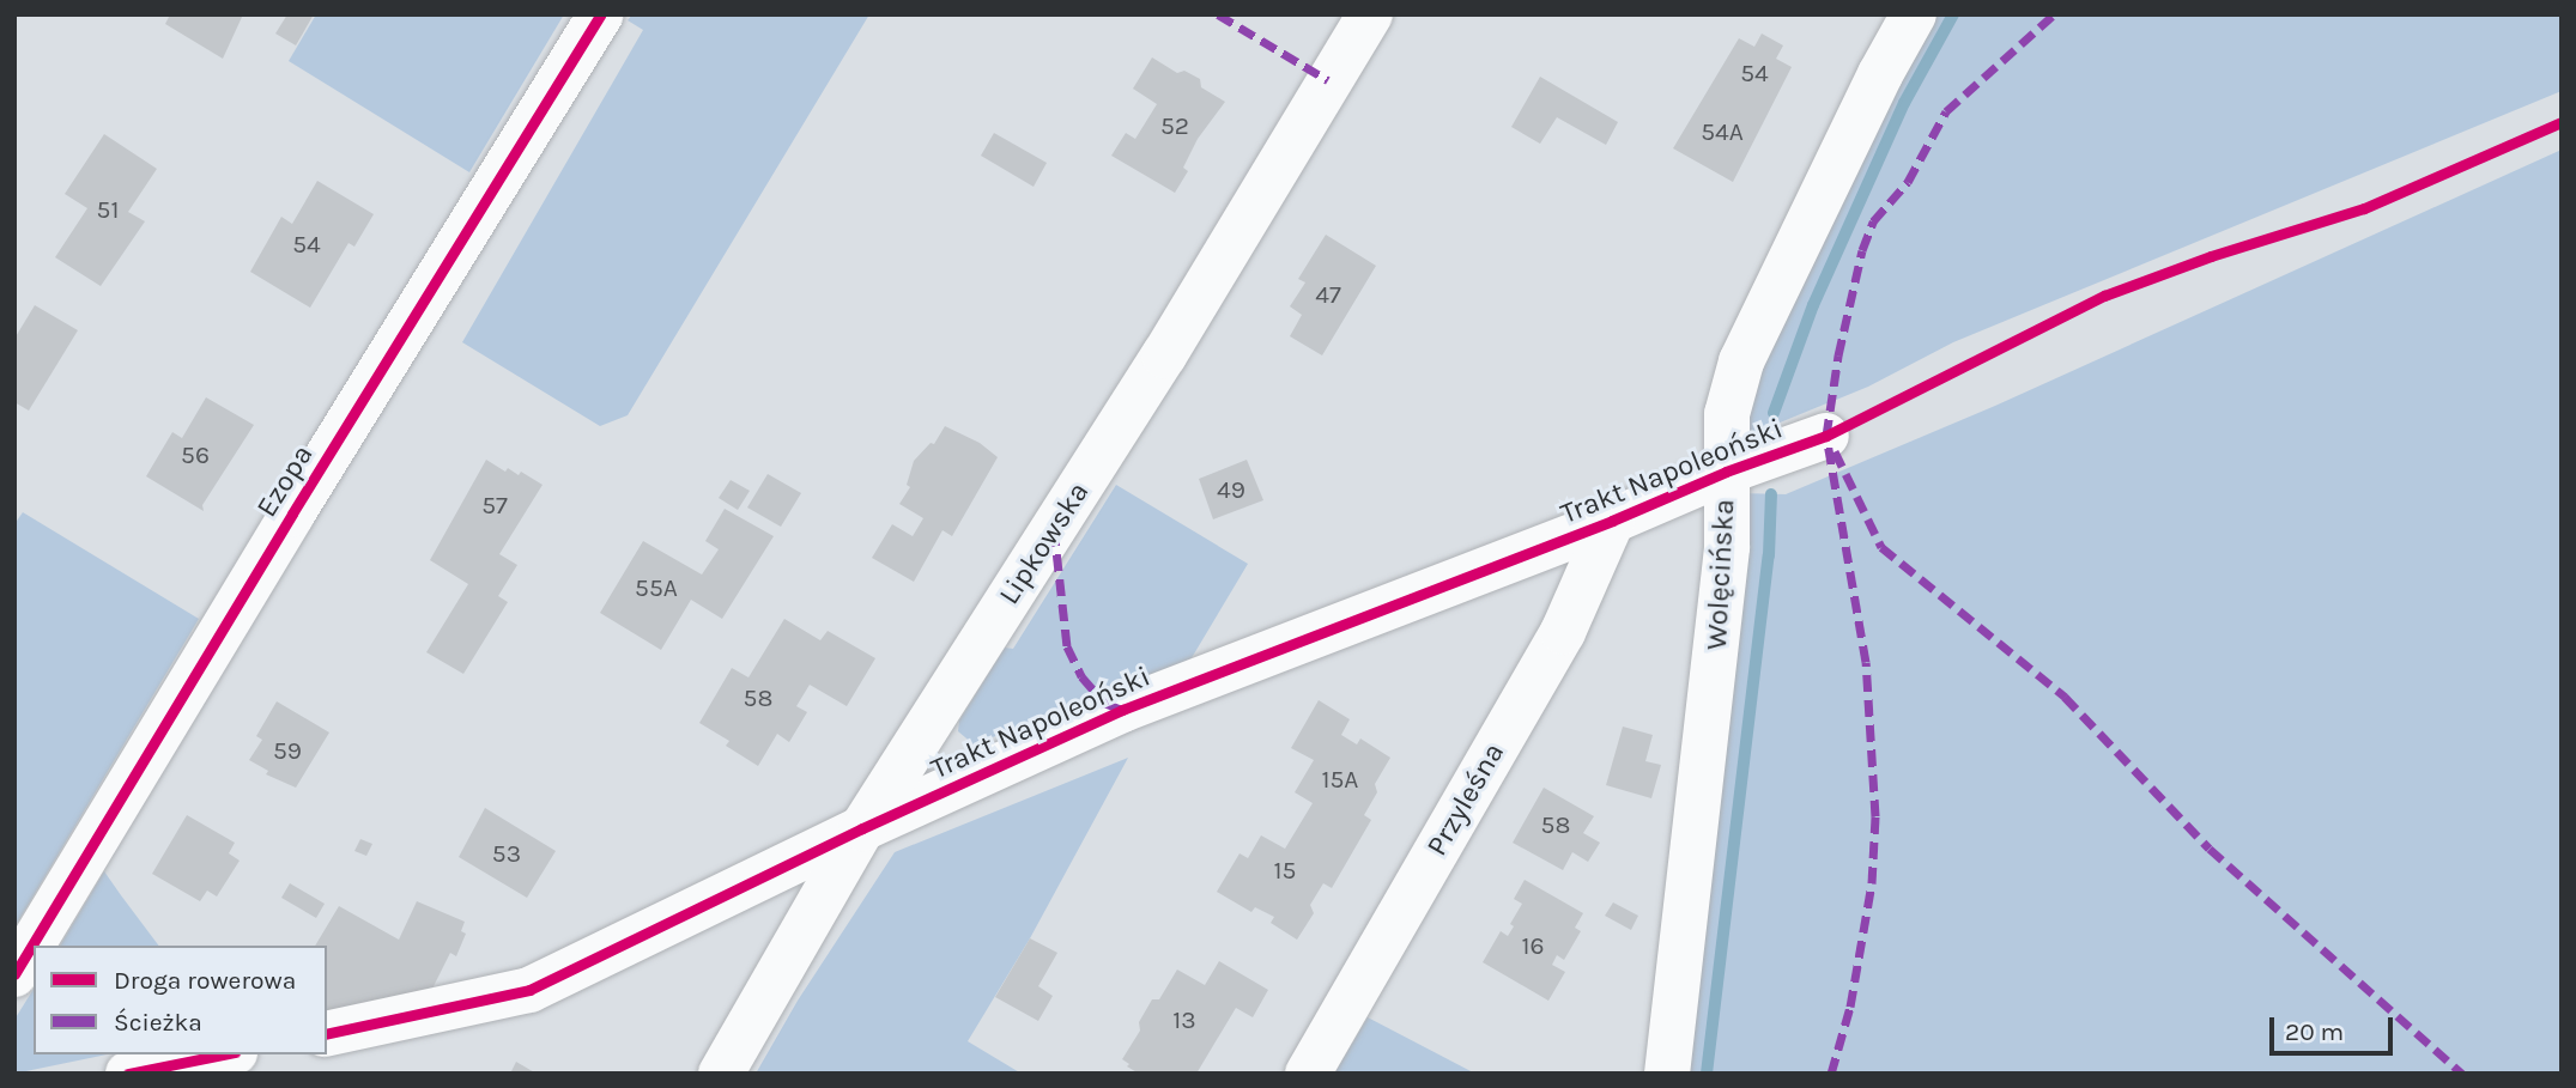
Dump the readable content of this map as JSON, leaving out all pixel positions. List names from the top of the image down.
{
  "streets": {
    "street": [
      "Trakt Napoleoński",
      "Ezopa",
      "Lipkowska",
      "Wolęcińska",
      "Przyleśna"
    ]
  },
  "crossings": [
    ["Trakt Napoleoński", "Lipkowska"],
    ["Trakt Napoleoński", "Wolęcińska"],
    ["Trakt Napoleoński", "Przyleśna"]
  ],
  "house_numbers": [
    "54",
    "52",
    "54A",
    "51",
    "54",
    "47",
    "56",
    "49",
    "57",
    "55A",
    "58",
    "59",
    "15A",
    "58",
    "53",
    "15",
    "16",
    "13"
  ],
  "legend": ["Droga rowerowa", "Ścieżka"],
  "scale_bar": "20 m"
}
